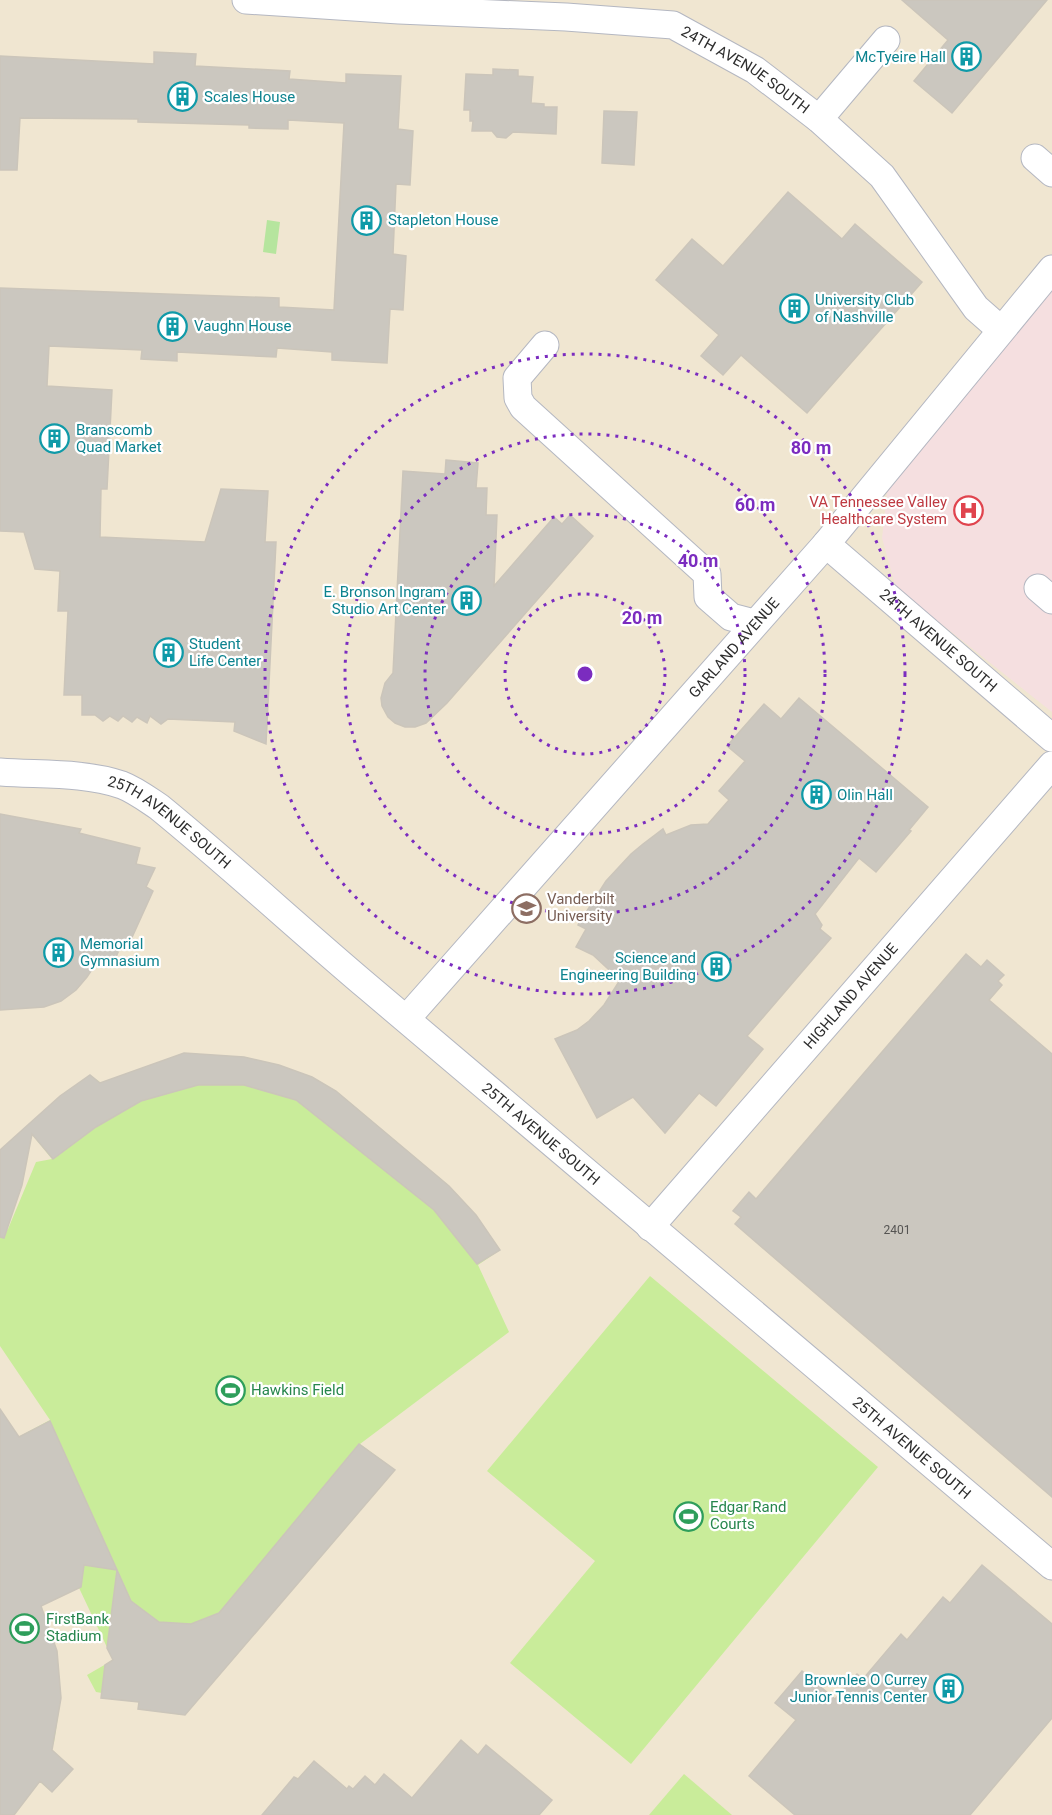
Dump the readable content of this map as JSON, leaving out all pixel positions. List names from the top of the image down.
{
  "streets": {
    "street": [
      "24TH AVENUE SOUTH",
      "GARLAND AVENUE",
      "25TH AVENUE SOUTH",
      "HIGHLAND AVENUE"
    ]
  },
  "crossings": [
    ["24TH AVENUE SOUTH", "GARLAND AVENUE"],
    ["GARLAND AVENUE", "25TH AVENUE SOUTH"],
    ["25TH AVENUE SOUTH", "HIGHLAND AVENUE"]
  ],
  "places": {
    "building": [
      "McTyeire Hall",
      "Scales House",
      "Stapleton House",
      "University Club of Nashville",
      "Vaughn House",
      "Branscomb Quad Market",
      "E. Bronson Ingram Studio Art Center",
      "Student Life Center",
      "Olin Hall",
      "Memorial Gymnasium",
      "Science and Engineering Building",
      "Brownlee O Currey Junior Tennis Center"
    ],
    "hospital": ["VA Tennessee Valley Healthcare System"],
    "school or university": ["Vanderbilt University"],
    "sports": ["Hawkins Field", "Edgar Rand Courts", "FirstBank Stadium"]
  },
  "house_numbers": ["2401"],
  "rings": [
    "80 m",
    "60 m",
    "40 m",
    "20 m"
  ]
}
